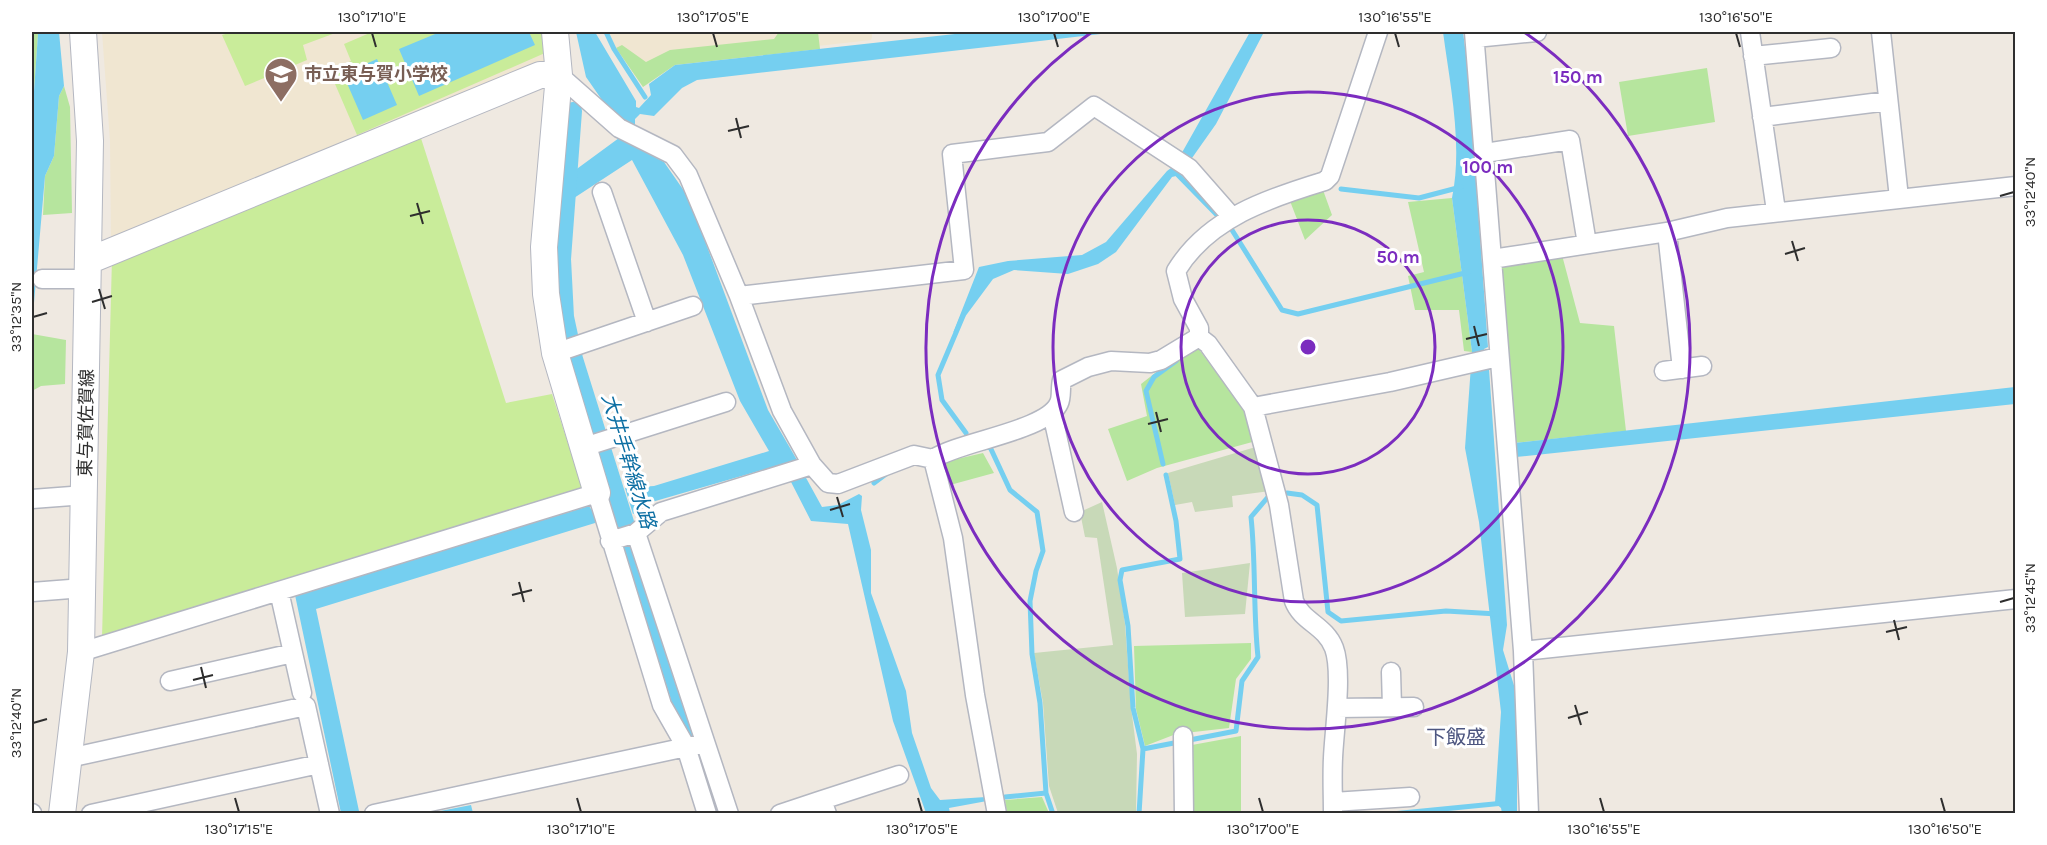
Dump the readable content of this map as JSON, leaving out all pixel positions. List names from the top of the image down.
{
  "streets": {
    "street": ["東与賀佐賀線"]
  },
  "districts": ["下飯盛"],
  "water": ["大井手幹線水路"],
  "places": {
    "school or university": ["市立東与賀小学校"]
  },
  "coordinates": [
    "130°17'10\"E",
    "130°17'05\"E",
    "130°17'00\"E",
    "130°16'55\"E",
    "130°16'50\"E",
    "33°12'40\"N",
    "33°12'35\"N",
    "33°12'45\"N",
    "130°17'15\"E"
  ],
  "rings": ["150 m", "100 m", "50 m"]
}
